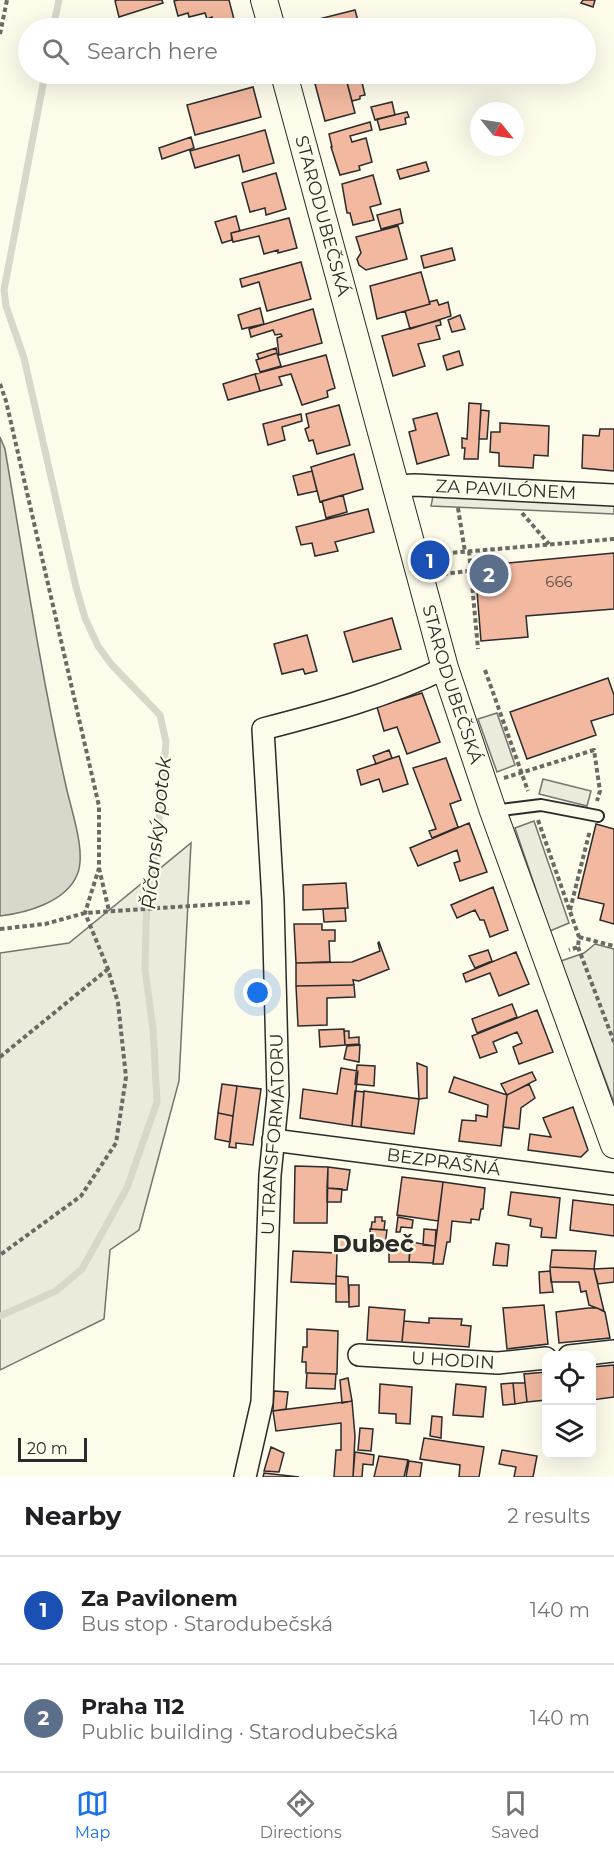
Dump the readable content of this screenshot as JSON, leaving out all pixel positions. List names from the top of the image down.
{
  "streets": {
    "street": [
      "STARODUBEČSKÁ",
      "ZA PAVILÓNEM",
      "U TRANSFORMÁTORU",
      "BEZPRAŠNÁ",
      "U HODIN"
    ]
  },
  "crossings": [
    ["STARODUBEČSKÁ", "ZA PAVILÓNEM"],
    ["STARODUBEČSKÁ", "U TRANSFORMÁTORU"],
    ["U TRANSFORMÁTORU", "BEZPRAŠNÁ"]
  ],
  "districts": ["Dubeč"],
  "water": ["Říčanský potok"],
  "house_numbers": ["666"],
  "scale_bar": "20 m",
  "north": "bottom right",
  "page": {
    "search": "Search here",
    "pins": ["1", "2"],
    "scale": "20 m",
    "heading": ["Nearby", "2 results"],
    "list": [
      {
        "mark": "1",
        "name": "Za Pavilonem",
        "note": "Bus stop · Starodubečská",
        "value": "140 m"
      },
      {
        "mark": "2",
        "name": "Praha 112",
        "note": "Public building · Starodubečská",
        "value": "140 m"
      }
    ],
    "nav": ["Map", "Directions", "Saved"]
  }
}
